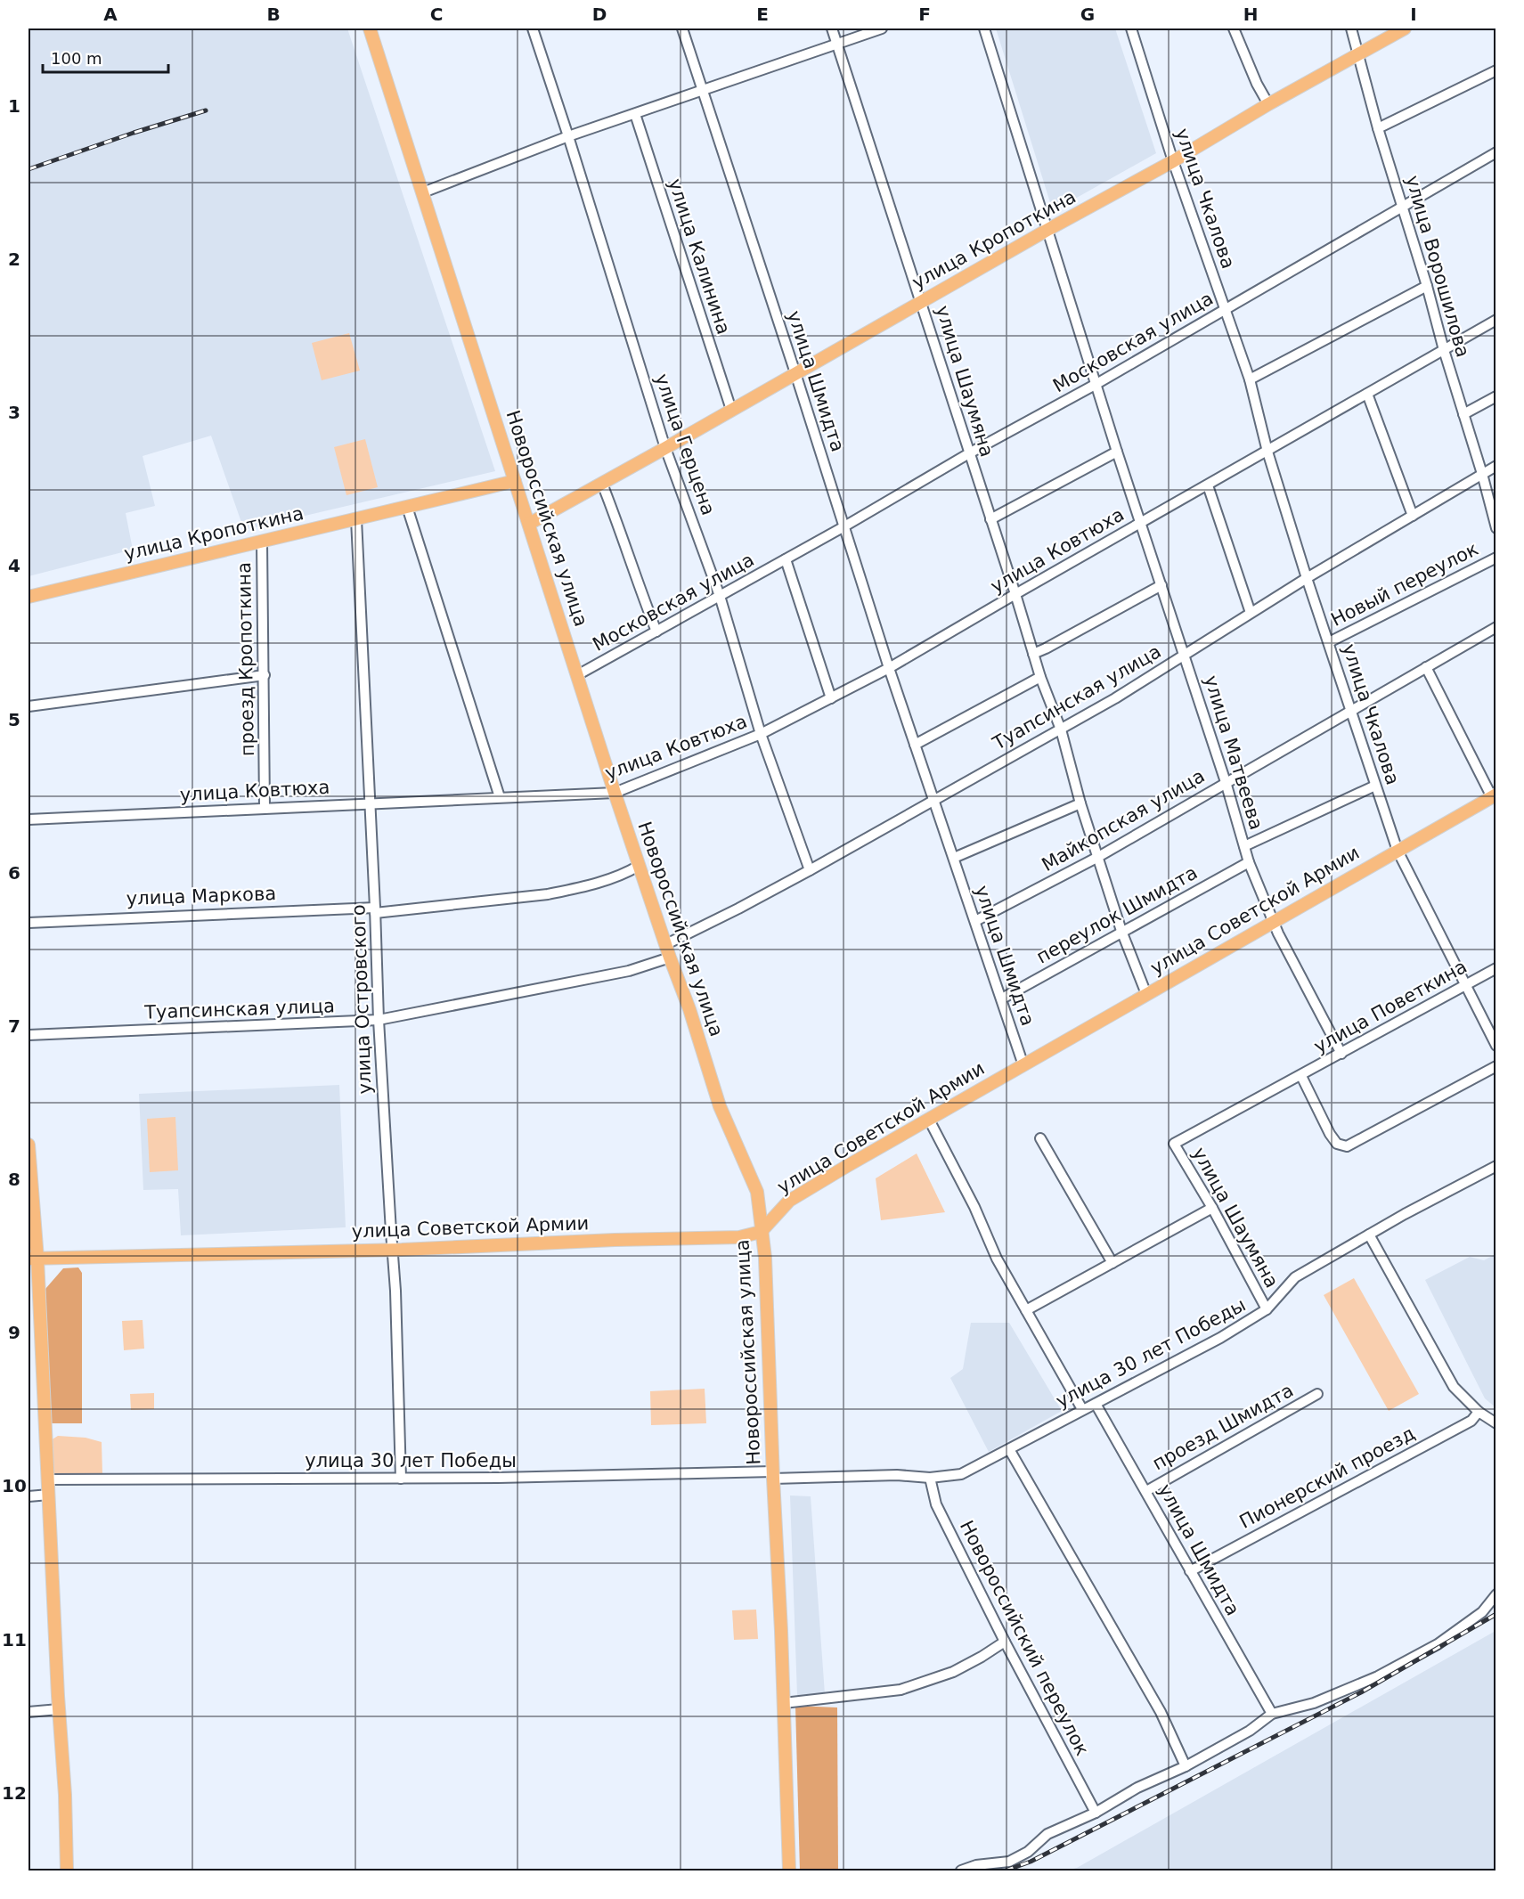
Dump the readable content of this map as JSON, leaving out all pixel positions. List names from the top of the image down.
{
  "streets": {
    "main road": ["улица Кропоткина", "Новороссийская улица", "улица Советской Армии"],
    "street": [
      "улица Чкалова",
      "улица Калинина",
      "улица Ворошилова",
      "Московская улица",
      "улица Шмидта",
      "улица Шаумяна",
      "улица Герцена",
      "улица Ковтюха",
      "Новый переулок",
      "проезд Кропоткина",
      "Туапсинская улица",
      "улица Матвеева",
      "Майкопская улица",
      "улица Маркова",
      "переулок Шмидта",
      "улица Островского",
      "улица Поветкина",
      "улица 30 лет Победы",
      "проезд Шмидта",
      "Пионерский проезд",
      "Новороссийский переулок"
    ]
  },
  "crossings": [
    ["улица Чкалова", "улица Кропоткина"],
    ["улица Чкалова", "Московская улица"],
    ["улица Чкалова", "улица Ковтюха"],
    ["улица Чкалова", "Новый переулок"],
    ["улица Чкалова", "Туапсинская улица"],
    ["улица Чкалова", "Майкопская улица"],
    ["улица Чкалова", "улица Советской Армии"],
    ["улица Чкалова", "улица Поветкина"],
    ["улица Кропоткина", "улица Калинина"],
    ["улица Кропоткина", "улица Ворошилова"],
    ["улица Кропоткина", "улица Шмидта"],
    ["улица Кропоткина", "улица Шаумяна"],
    ["улица Кропоткина", "улица Герцена"],
    ["улица Кропоткина", "Новороссийская улица"],
    ["улица Кропоткина", "проезд Кропоткина"],
    ["улица Кропоткина", "улица Матвеева"],
    ["улица Кропоткина", "улица Островского"],
    ["улица Ворошилова", "Московская улица"],
    ["улица Ворошилова", "улица Ковтюха"],
    ["улица Ворошилова", "Туапсинская улица"],
    ["Московская улица", "улица Шмидта"],
    ["Московская улица", "улица Шаумяна"],
    ["Московская улица", "улица Герцена"],
    ["Московская улица", "Новороссийская улица"],
    ["Московская улица", "улица Матвеева"],
    ["улица Шмидта", "улица Ковтюха"],
    ["улица Шмидта", "Туапсинская улица"],
    ["улица Шмидта", "Майкопская улица"],
    ["улица Шмидта", "улица Советской Армии"],
    ["улица Шмидта", "переулок Шмидта"],
    ["улица Шмидта", "улица 30 лет Победы"],
    ["улица Шмидта", "проезд Шмидта"],
    ["улица Шмидта", "Пионерский проезд"],
    ["улица Шаумяна", "улица Ковтюха"],
    ["улица Шаумяна", "Туапсинская улица"],
    ["улица Шаумяна", "Майкопская улица"],
    ["улица Шаумяна", "улица Советской Армии"],
    ["улица Шаумяна", "переулок Шмидта"],
    ["улица Шаумяна", "улица Поветкина"],
    ["улица Шаумяна", "улица 30 лет Победы"],
    ["улица Герцена", "улица Ковтюха"],
    ["улица Герцена", "Туапсинская улица"],
    ["Новороссийская улица", "улица Ковтюха"],
    ["Новороссийская улица", "Туапсинская улица"],
    ["Новороссийская улица", "улица Маркова"],
    ["Новороссийская улица", "улица Советской Армии"],
    ["Новороссийская улица", "улица 30 лет Победы"],
    ["улица Ковтюха", "проезд Кропоткина"],
    ["улица Ковтюха", "улица Матвеева"],
    ["улица Ковтюха", "улица Островского"],
    ["Туапсинская улица", "улица Матвеева"],
    ["Туапсинская улица", "улица Островского"],
    ["улица Матвеева", "Майкопская улица"],
    ["улица Матвеева", "улица Советской Армии"],
    ["улица Матвеева", "переулок Шмидта"],
    ["улица Матвеева", "улица Поветкина"],
    ["улица Маркова", "улица Островского"],
    ["улица Советской Армии", "улица Островского"],
    ["улица Островского", "улица 30 лет Победы"],
    ["улица 30 лет Победы", "Новороссийский переулок"]
  ],
  "scale_bar": "100 m",
  "grid": {
    "columns": [
      "A",
      "B",
      "C",
      "D",
      "E",
      "F",
      "G",
      "H",
      "I"
    ],
    "rows": [
      "1",
      "2",
      "3",
      "4",
      "5",
      "6",
      "7",
      "8",
      "9",
      "10",
      "11",
      "12"
    ]
  }
}
